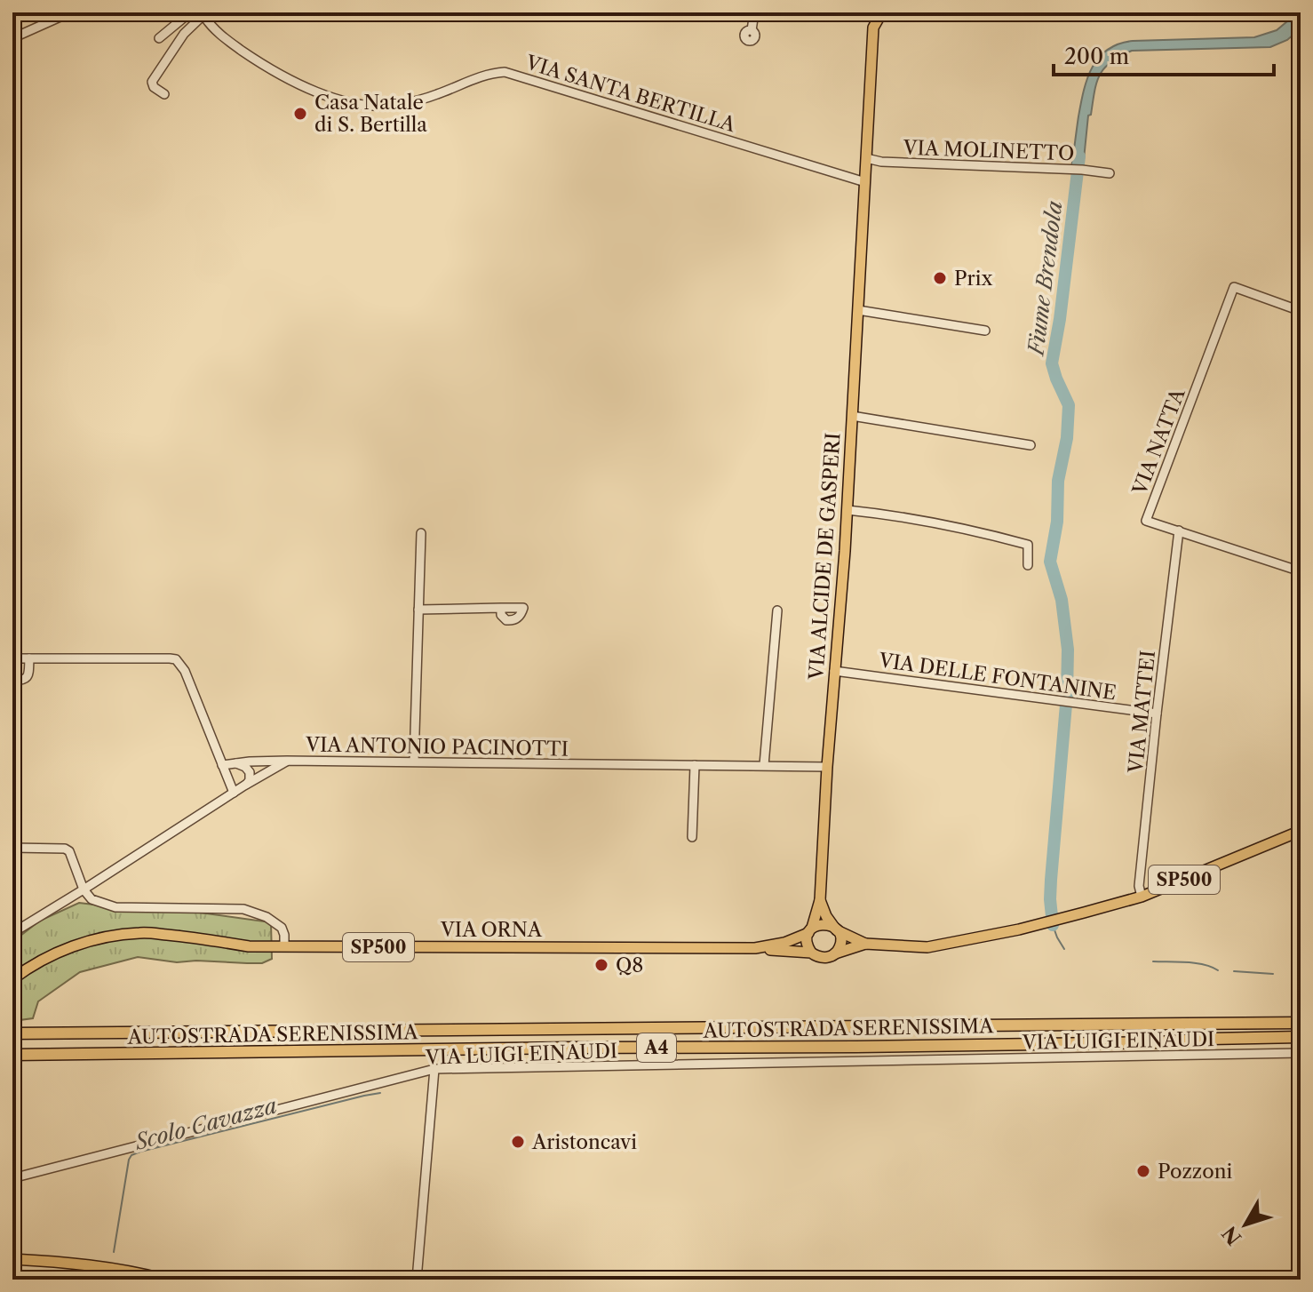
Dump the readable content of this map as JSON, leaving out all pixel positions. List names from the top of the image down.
{
  "streets": {
    "highway": ["AUTOSTRADA SERENISSIMA", "A4"],
    "main road": ["VIA ALCIDE DE GASPERI", "SP500", "VIA ORNA"],
    "street": [
      "VIA SANTA BERTILLA",
      "VIA MOLINETTO",
      "VIA NATTA",
      "VIA DELLE FONTANINE",
      "VIA MATTEI",
      "VIA ANTONIO PACINOTTI",
      "VIA LUIGI EINAUDI"
    ]
  },
  "crossings": [
    ["VIA SANTA BERTILLA", "VIA ALCIDE DE GASPERI"],
    ["VIA MOLINETTO", "VIA ALCIDE DE GASPERI"],
    ["VIA NATTA", "VIA MATTEI"],
    ["VIA ALCIDE DE GASPERI", "VIA DELLE FONTANINE"],
    ["VIA ALCIDE DE GASPERI", "VIA ANTONIO PACINOTTI"],
    ["VIA ALCIDE DE GASPERI", "SP500"],
    ["VIA ALCIDE DE GASPERI", "VIA ORNA"],
    ["VIA DELLE FONTANINE", "VIA MATTEI"],
    ["VIA MATTEI", "SP500"],
    ["SP500", "VIA ORNA"]
  ],
  "water": ["Fiume Brendola", "Scolo Cavazza"],
  "places": [
    "Casa Natale di S. Bertilla",
    "Prix",
    "Q8",
    "Aristoncavi",
    "Pozzoni"
  ],
  "scale_bar": "200 m",
  "north": "bottom left"
}
